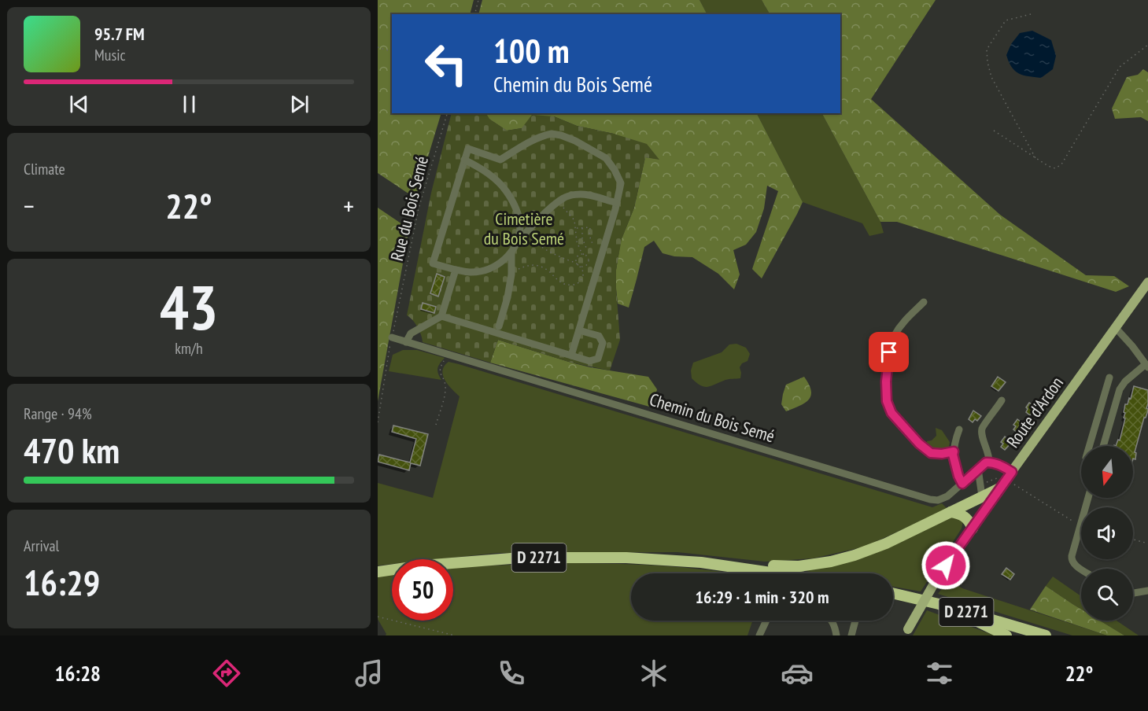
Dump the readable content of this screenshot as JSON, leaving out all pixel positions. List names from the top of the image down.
{
  "streets": {
    "highway": ["D 2271"],
    "main road": ["Route d'Ardon"],
    "street": ["Chemin du Bois Semé"],
    "path": ["Rue du Bois Semé"]
  },
  "crossings": [
    ["Rue du Bois Semé", "Chemin du Bois Semé"]
  ],
  "parks": ["Cimetière du Bois Semé"],
  "north": "bottom",
  "page": {
    "turn": ["100 m", "Chemin du Bois Semé"],
    "song": ["95.7 FM", "Music"],
    "tile": [
      "Climate",
      ["43", "km/h"],
      ["Range · 94%", "470 km"],
      ["Arrival", "16:29"]
    ],
    "heat": ["−", "22°", "+"],
    "limit": "50",
    "trip": "16:29 · 1 min · 320 m",
    "tabs": ["16:28", "22°"]
  }
}
